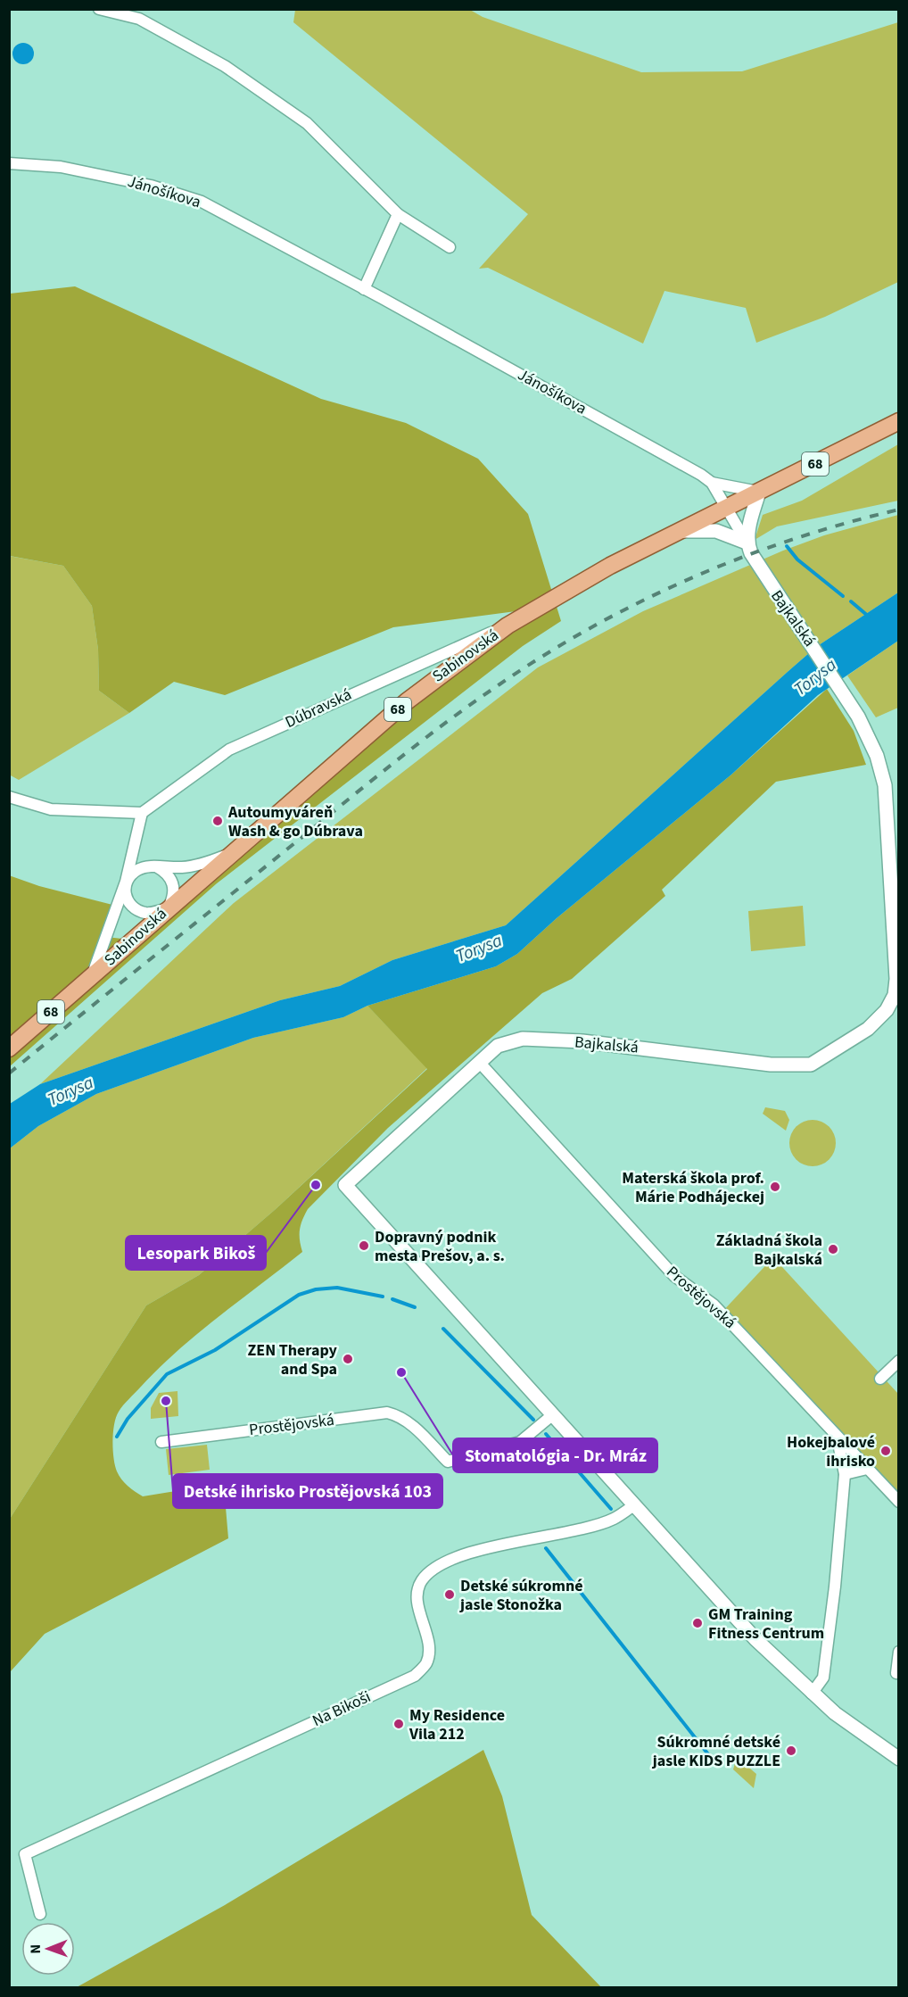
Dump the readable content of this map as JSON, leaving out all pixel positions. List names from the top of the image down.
{
  "streets": {
    "main road": ["68", "Sabinovská"],
    "street": [
      "Jánošíkova",
      "Bajkalská",
      "Dúbravská",
      "Prostějovská",
      "Na Bikoši"
    ]
  },
  "crossings": [
    ["68", "Sabinovská"],
    ["Bajkalská", "Sabinovská"],
    ["Bajkalská", "Prostějovská"],
    ["Sabinovská", "Dúbravská"]
  ],
  "water": ["Torysa"],
  "places": [
    "Autoumyváreň Wash & go Dúbrava",
    "Lesopark Bikoš",
    "Materská škola prof. Márie Podhájeckej",
    "Dopravný podnik mesta Prešov, a. s.",
    "Základná škola Bajkalská",
    "ZEN Therapy and Spa",
    "Stomatológia - Dr. Mráz",
    "Detské ihrisko Prostějovská 103",
    "Hokejbalové ihrisko",
    "Detské súkromné jasle Stonožka",
    "GM Training Fitness Centrum",
    "My Residence Vila 212",
    "Súkromné detské jasle KIDS PUZZLE"
  ],
  "north": "left"
}
